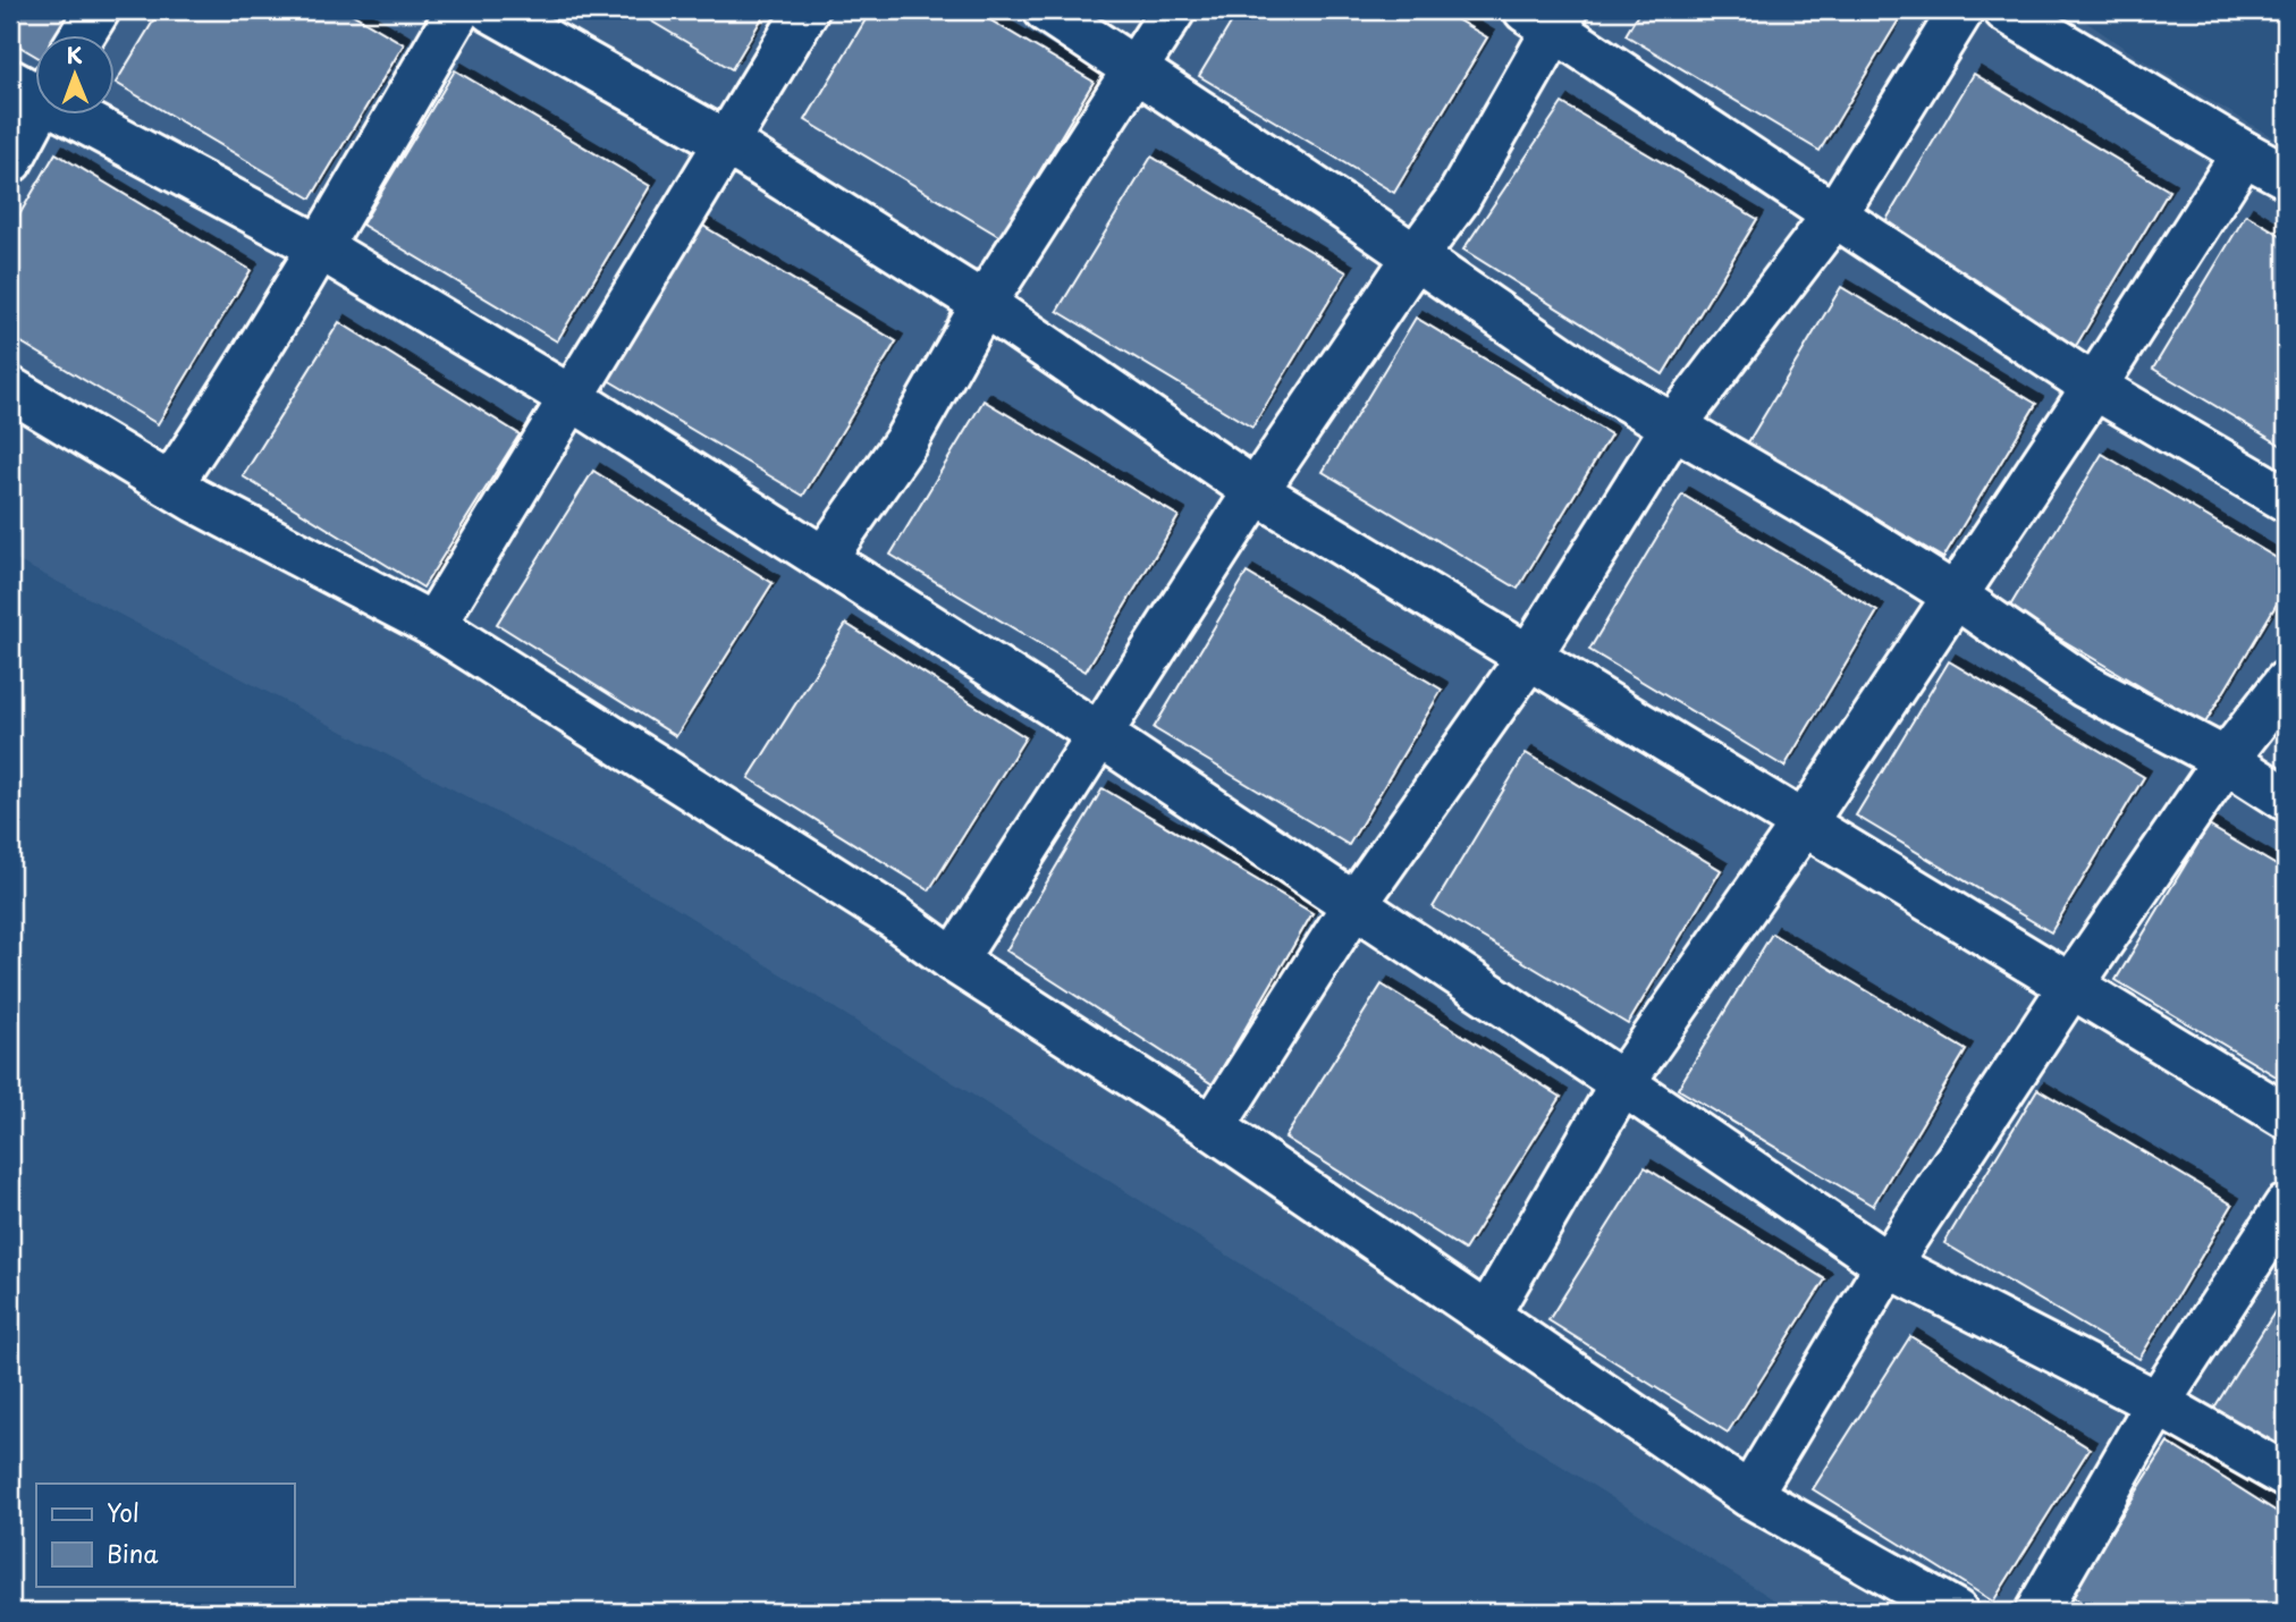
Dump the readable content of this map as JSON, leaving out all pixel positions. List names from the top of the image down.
{
  "legend": ["Yol", "Bina"],
  "north": "top"
}
